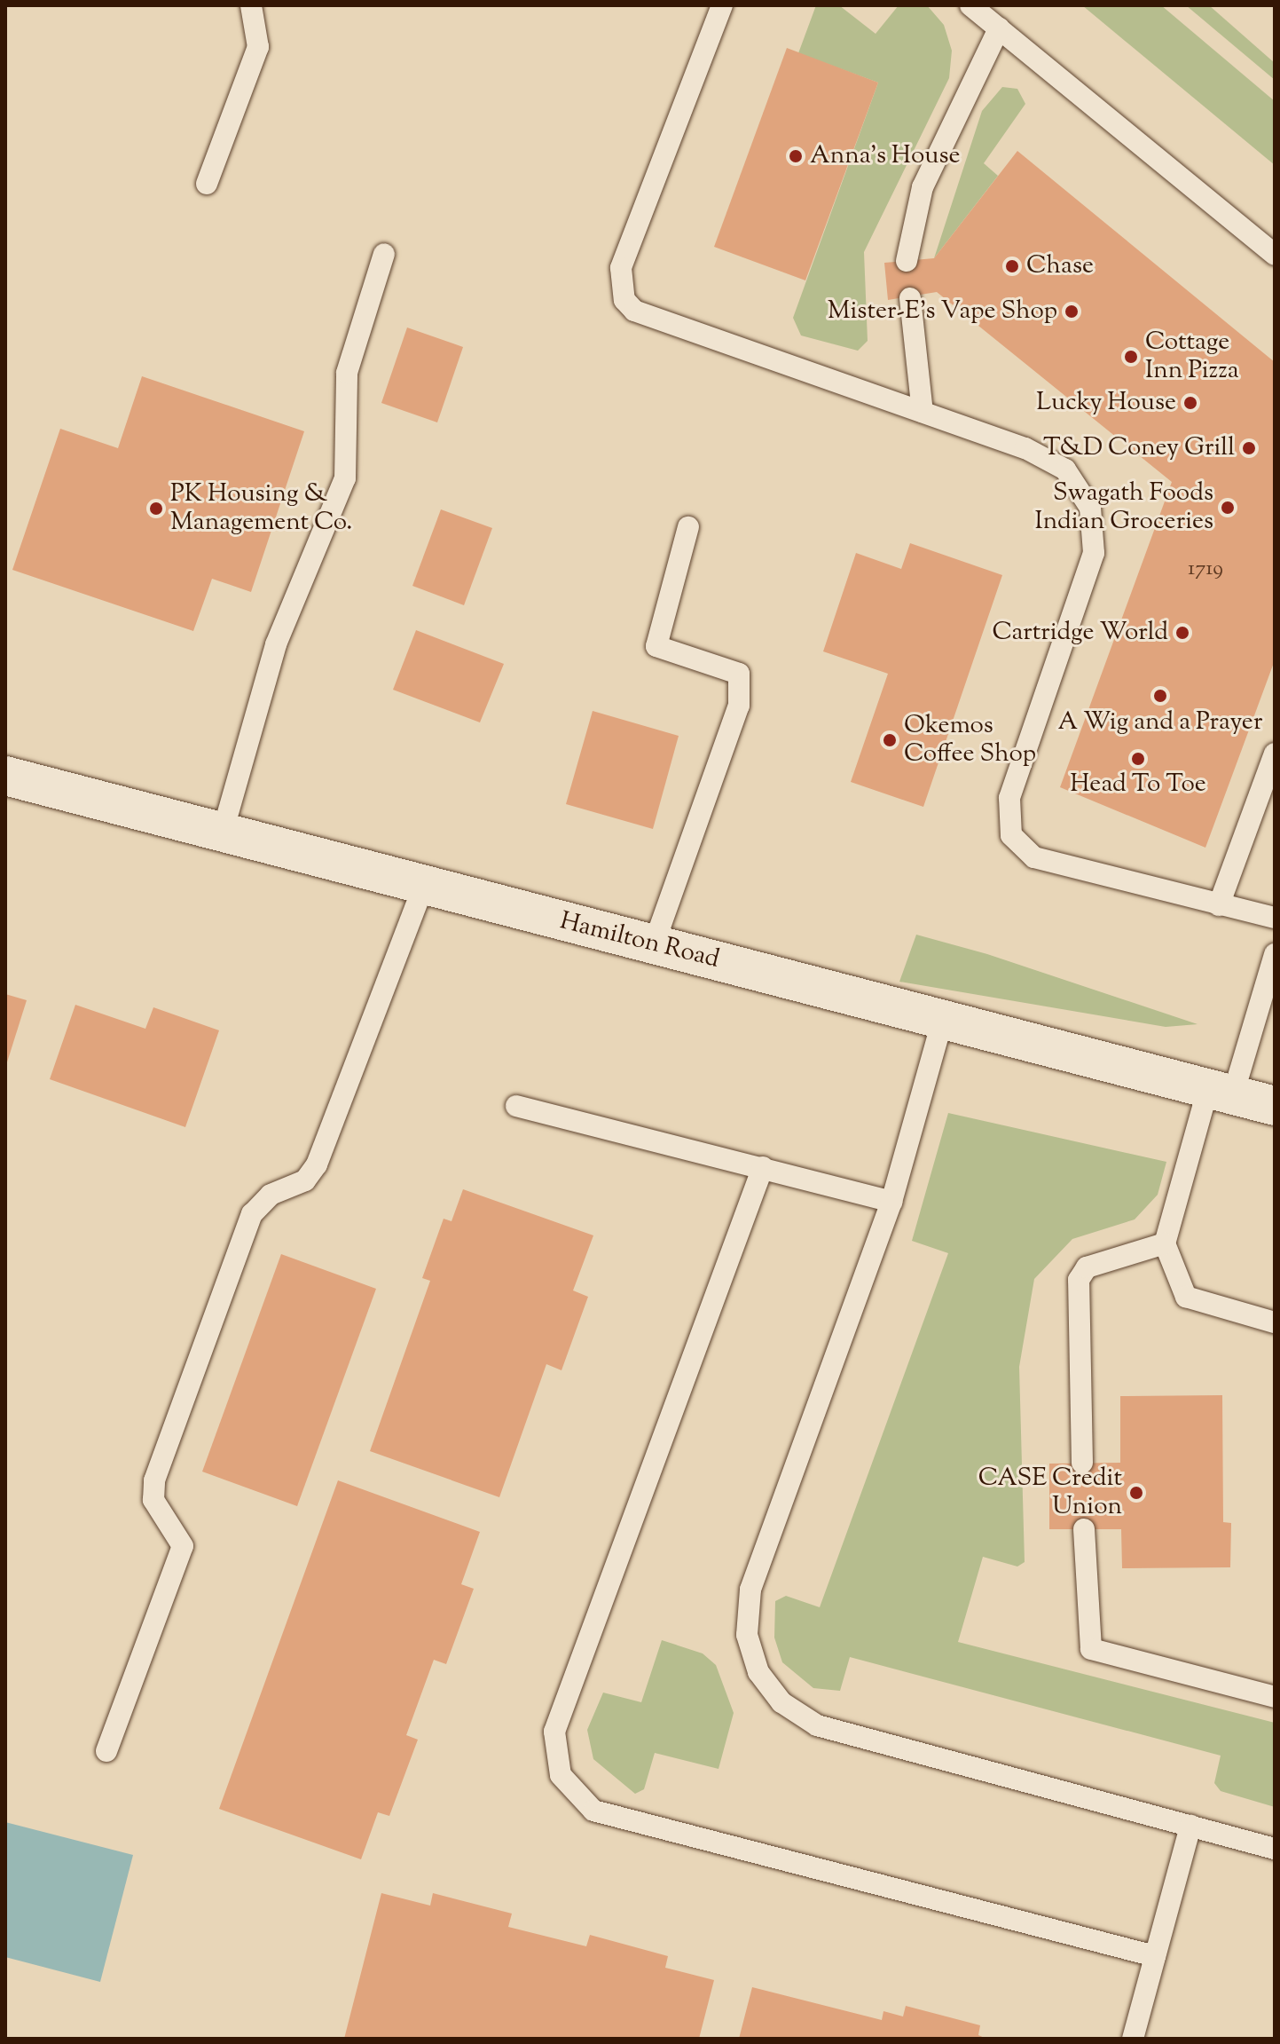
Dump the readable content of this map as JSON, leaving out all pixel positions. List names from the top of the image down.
{
  "streets": {
    "street": ["Hamilton Road"]
  },
  "places": [
    "Anna's House",
    "Chase",
    "Mister-E's Vape Shop",
    "Cottage Inn Pizza",
    "Lucky House",
    "T&D Coney Grill",
    "Swagath Foods Indian Groceries",
    "PK Housing & Management Co.",
    "Cartridge World",
    "A Wig and a Prayer",
    "Okemos Coffee Shop",
    "Head To Toe",
    "CASE Credit Union"
  ],
  "house_numbers": ["1719"]
}
